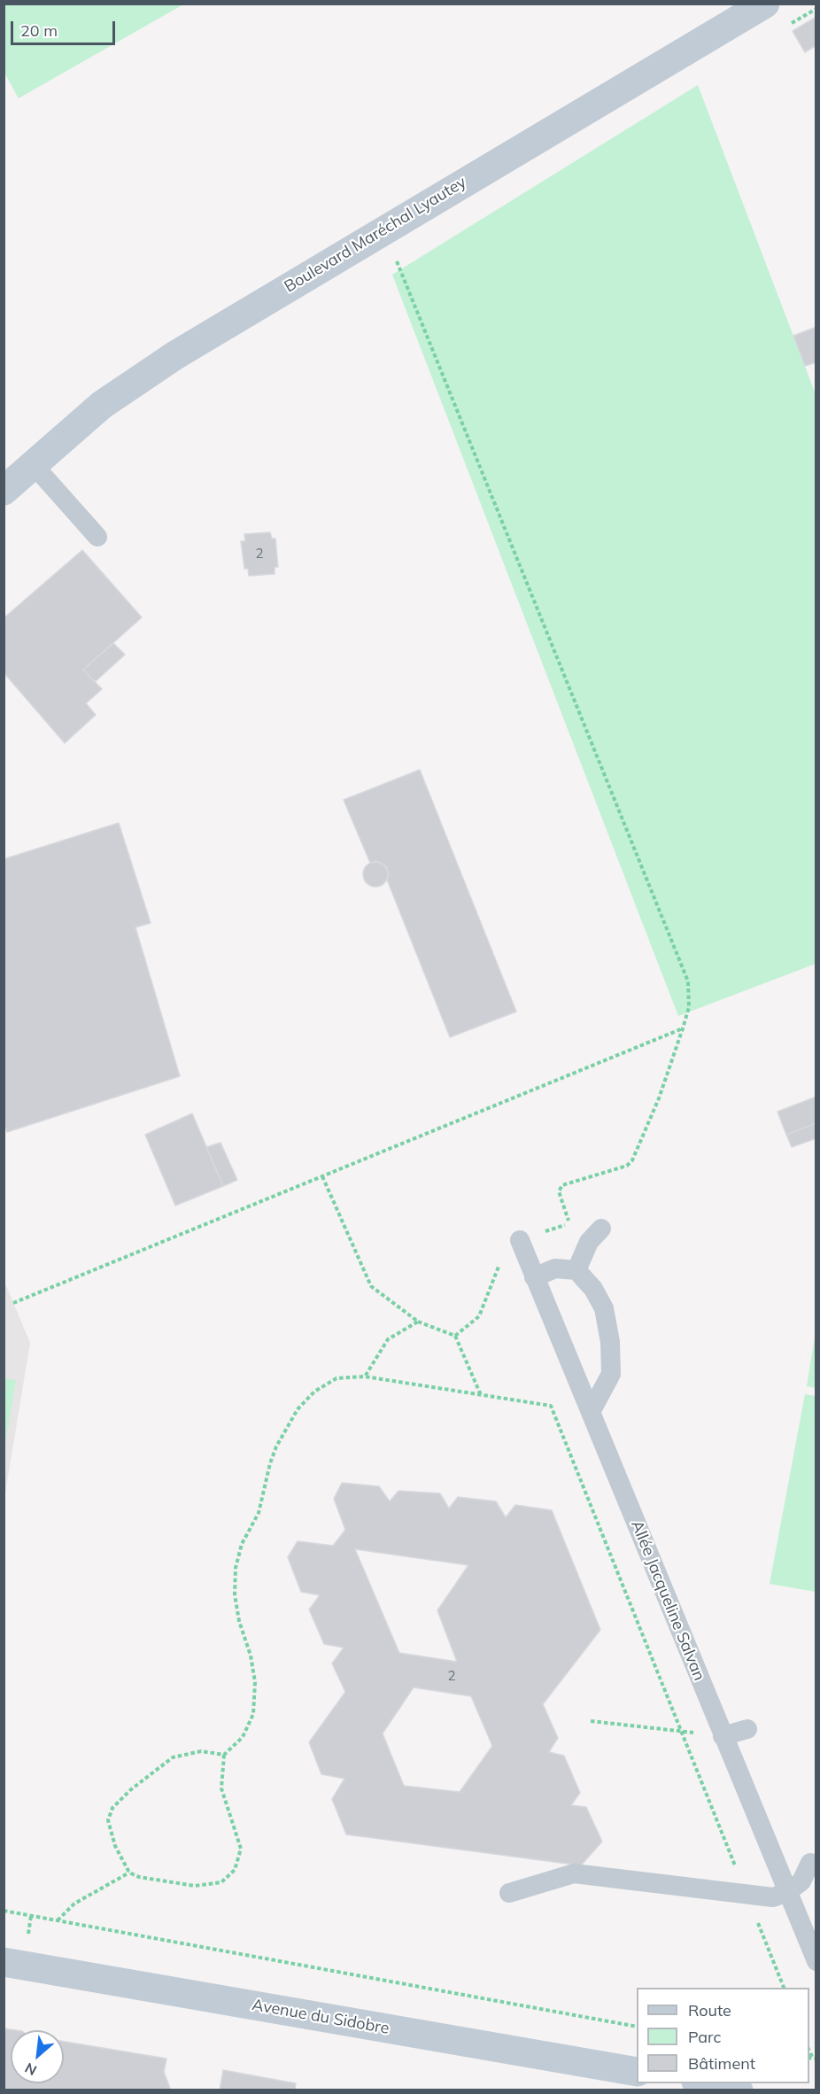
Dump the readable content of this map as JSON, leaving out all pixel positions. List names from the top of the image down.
{
  "streets": {
    "street": ["Boulevard Maréchal Lyautey", "Avenue du Sidobre"],
    "lane": ["Allée Jacqueline Salvan"]
  },
  "house_numbers": ["2", "2"],
  "legend": ["Route", "Parc", "Bâtiment"],
  "scale_bar": "20 m",
  "north": "bottom left"
}
